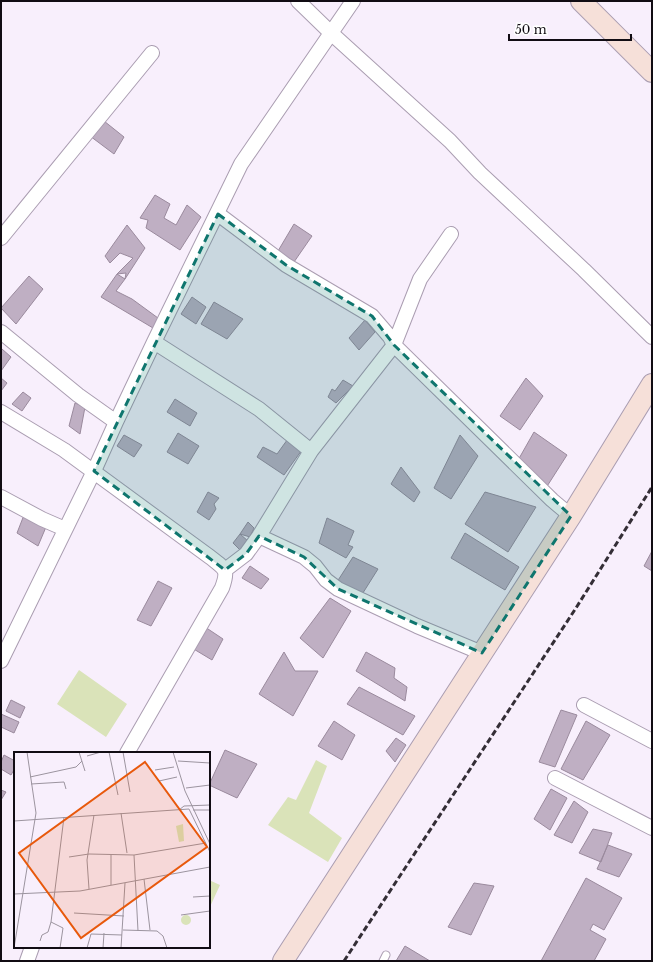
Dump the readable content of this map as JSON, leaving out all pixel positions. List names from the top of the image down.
{
  "scale_bar": "50 m"
}
